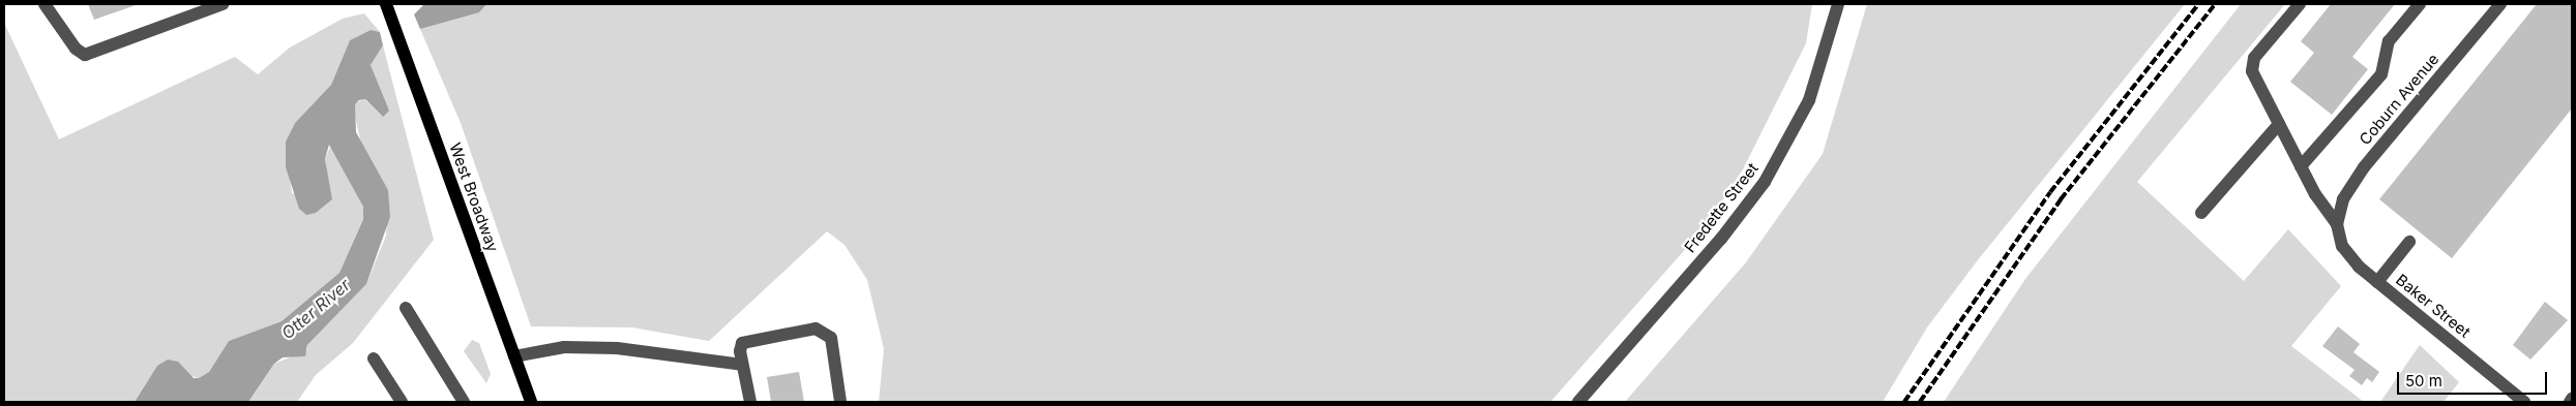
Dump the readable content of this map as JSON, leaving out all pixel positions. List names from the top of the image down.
{
  "streets": {
    "main road": ["West Broadway"],
    "street": ["Coburn Avenue", "Fredette Street", "Baker Street"]
  },
  "crossings": [
    ["Coburn Avenue", "Baker Street"]
  ],
  "water": ["Otter River"],
  "scale_bar": "50 m"
}
